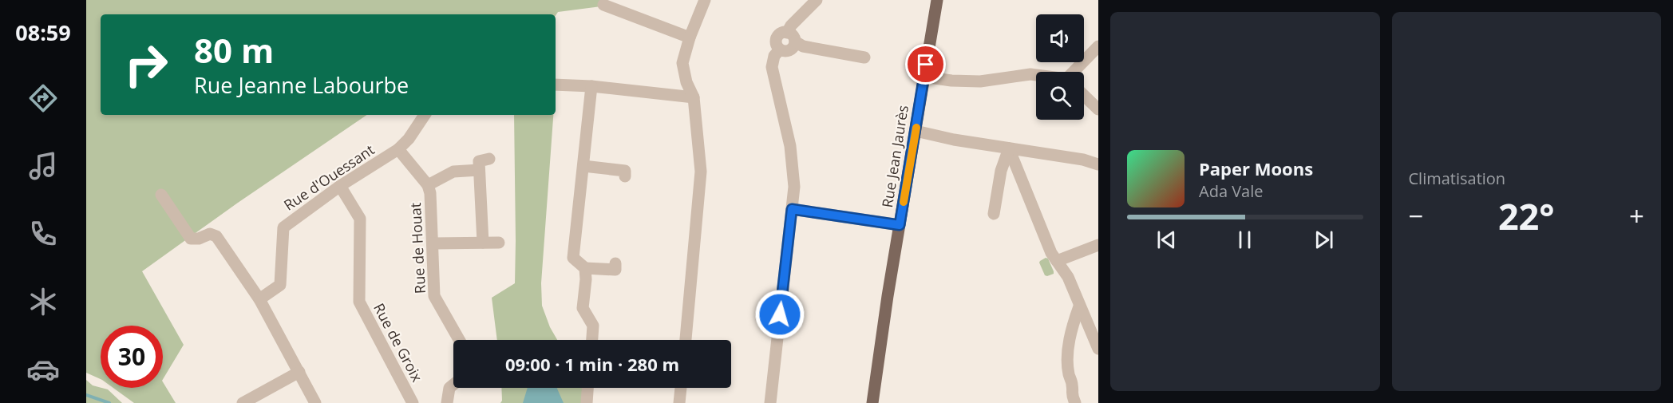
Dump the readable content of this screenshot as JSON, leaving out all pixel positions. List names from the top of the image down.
{
  "streets": {
    "main road": ["Rue Jean Jaurès"],
    "street": ["Rue d'Ouessant", "Rue de Houat", "Rue de Groix"]
  },
  "crossings": [
    ["Rue d'Ouessant", "Rue de Houat"],
    ["Rue d'Ouessant", "Rue de Groix"]
  ],
  "page": {
    "tabs": "08:59",
    "tile": "Climatisation",
    "turn": ["80 m", "Rue Jeanne Labourbe"],
    "song": ["Paper Moons", "Ada Vale"],
    "heat": ["−", "22°", "+"],
    "limit": "30",
    "trip": "09:00 · 1 min · 280 m"
  }
}
